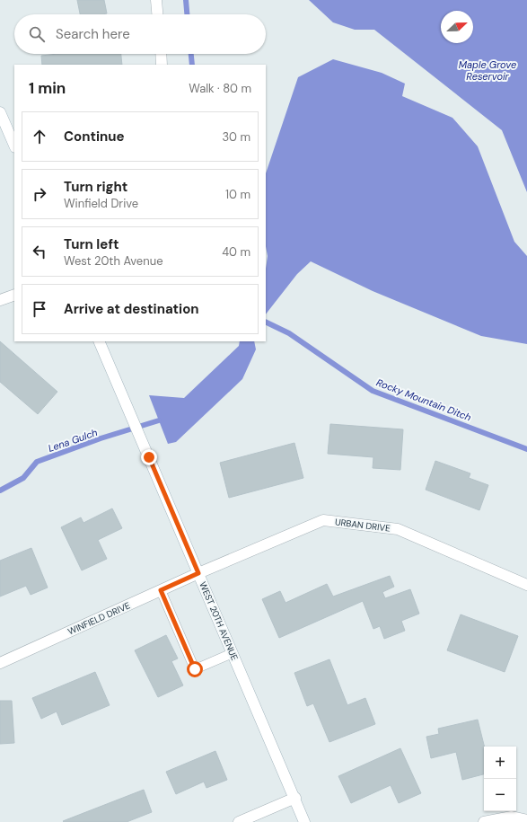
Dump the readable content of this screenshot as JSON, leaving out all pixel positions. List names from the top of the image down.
{
  "streets": {
    "street": ["URBAN DRIVE", "WINFIELD DRIVE", "WEST 20TH AVENUE"]
  },
  "crossings": [
    ["URBAN DRIVE", "WINFIELD DRIVE"],
    ["URBAN DRIVE", "WEST 20TH AVENUE"],
    ["WINFIELD DRIVE", "WEST 20TH AVENUE"]
  ],
  "water": ["Maple Grove Reservoir", "Rocky Mountain Ditch", "Lena Gulch"],
  "north": "top right",
  "page": {
    "search": "Search here",
    "heading": ["1 min", "Walk · 80 m"],
    "list": [
      ["Continue", "30 m"],
      ["Turn right", "Winfield Drive", "10 m"],
      ["Turn left", "West 20th Avenue", "40 m"],
      "Arrive at destination"
    ],
    "map_buttons": ["+", "−"]
  }
}
